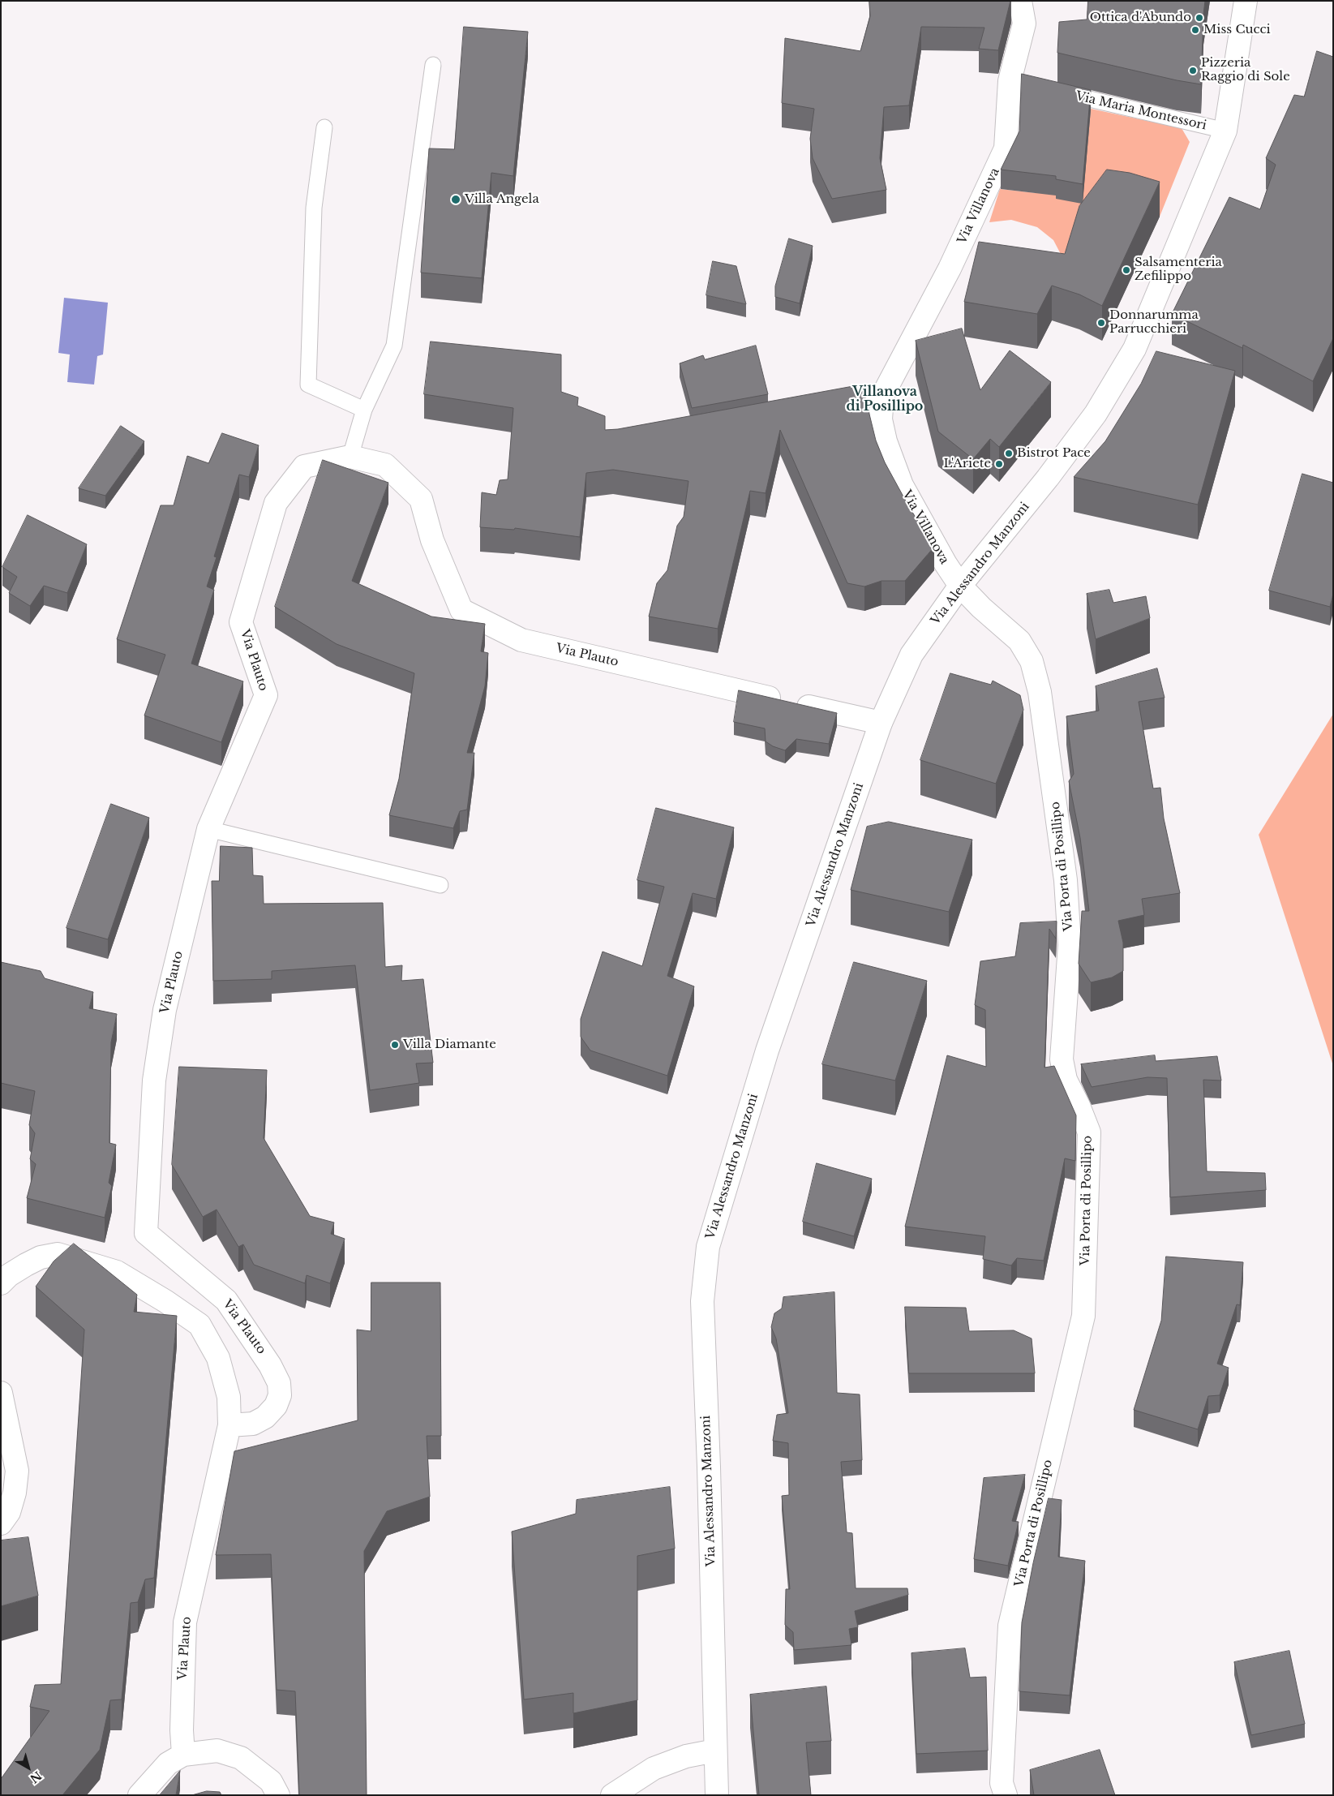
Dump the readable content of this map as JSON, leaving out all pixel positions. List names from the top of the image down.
{
  "streets": {
    "street": [
      "Via Villanova",
      "Via Alessandro Manzoni",
      "Via Plauto",
      "Via Porta di Posillipo"
    ],
    "lane": ["Via Maria Montessori"]
  },
  "crossings": [
    ["Via Maria Montessori", "Via Alessandro Manzoni"],
    ["Via Villanova", "Via Alessandro Manzoni"],
    ["Via Villanova", "Via Porta di Posillipo"],
    ["Via Alessandro Manzoni", "Via Plauto"],
    ["Via Alessandro Manzoni", "Via Porta di Posillipo"]
  ],
  "districts": ["Villanova di Posillipo"],
  "places": [
    "Ottica d'Abundo",
    "Miss Cucci",
    "Pizzeria Raggio di Sole",
    "Villa Angela",
    "Salsamenteria Zefilippo",
    "Donnarumma Parrucchieri",
    "Bistrot Pace",
    "L'Ariete",
    "Villa Diamante"
  ],
  "north": "bottom right"
}
